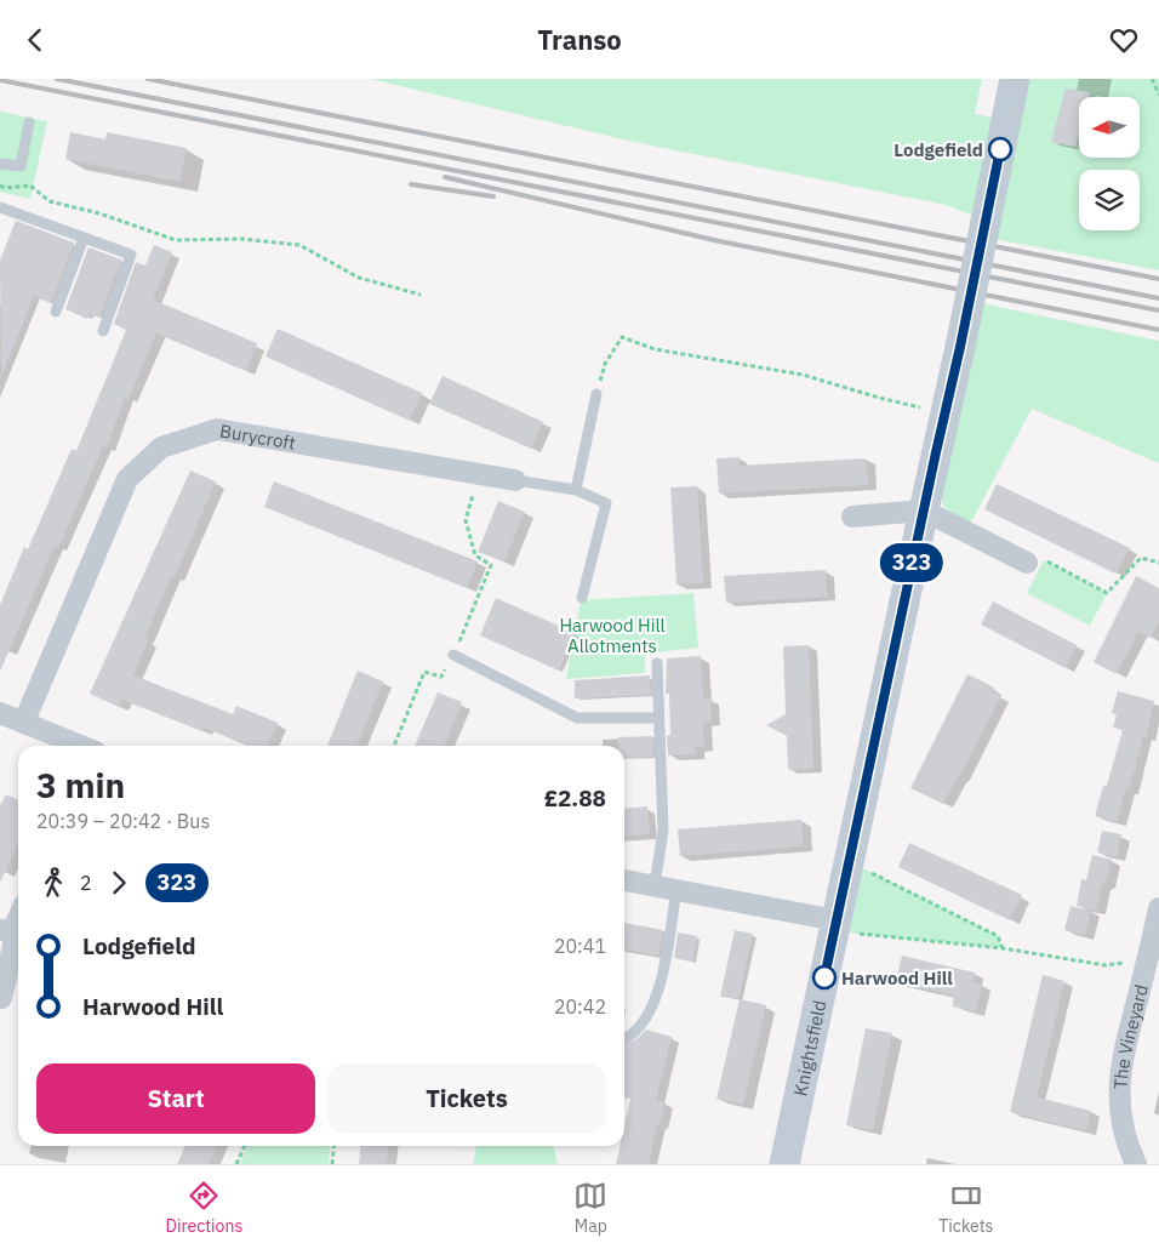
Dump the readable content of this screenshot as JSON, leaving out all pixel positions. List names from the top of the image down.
{
  "streets": {
    "street": ["Burycroft", "The Vineyard", "Knightsfield"]
  },
  "parks": ["Harwood Hill Allotments"],
  "places": ["Lodgefield", "Harwood Hill"],
  "lines": ["bus line 323"],
  "north": "left",
  "page": {
    "header": "Transo",
    "on_map": "323",
    "heading": ["3 min", "20:39 – 20:42 · Bus", "£2.88"],
    "legs": ["2", "323"],
    "list": [
      {
        "name": "Lodgefield",
        "value": "20:41"
      },
      {
        "name": "Harwood Hill",
        "value": "20:42"
      }
    ],
    "buttons": ["Start", "Tickets"],
    "tabs": ["Directions", "Map", "Tickets"]
  }
}
